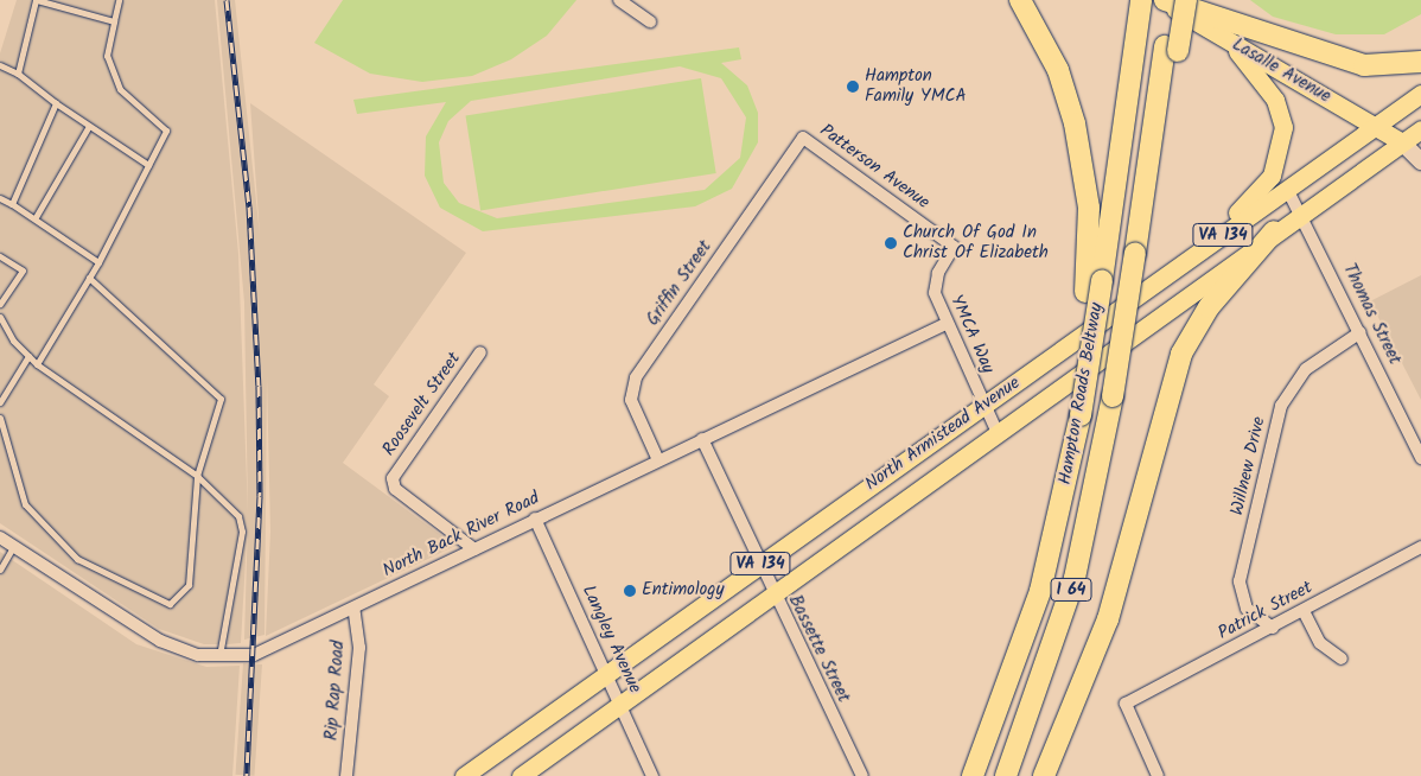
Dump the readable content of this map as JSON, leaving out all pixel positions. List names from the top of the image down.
{
  "streets": {
    "highway": ["Hampton Roads Beltway", "I 64"],
    "main road": ["Lasalle Avenue", "VA 134", "North Armistead Avenue"],
    "street": [
      "Patterson Avenue",
      "Griffin Street",
      "Thomas Street",
      "YMCA Way",
      "Roosevelt Street",
      "Willnew Drive",
      "North Back River Road",
      "Patrick Street",
      "Langley Avenue",
      "Bassette Street",
      "Rip Rap Road"
    ]
  },
  "crossings": [
    ["Lasalle Avenue", "North Armistead Avenue"],
    ["Patterson Avenue", "Griffin Street"],
    ["Patterson Avenue", "YMCA Way"],
    ["Griffin Street", "North Back River Road"],
    ["Thomas Street", "North Armistead Avenue"],
    ["Thomas Street", "Willnew Drive"],
    ["YMCA Way", "North Armistead Avenue"],
    ["YMCA Way", "North Back River Road"],
    ["Roosevelt Street", "North Back River Road"],
    ["North Armistead Avenue", "Langley Avenue"],
    ["North Armistead Avenue", "Bassette Street"],
    ["Willnew Drive", "Patrick Street"],
    ["North Back River Road", "Langley Avenue"],
    ["North Back River Road", "Bassette Street"],
    ["North Back River Road", "Rip Rap Road"]
  ],
  "places": ["Hampton Family YMCA", "Church Of God In Christ Of Elizabeth", "Entimology"]
}
